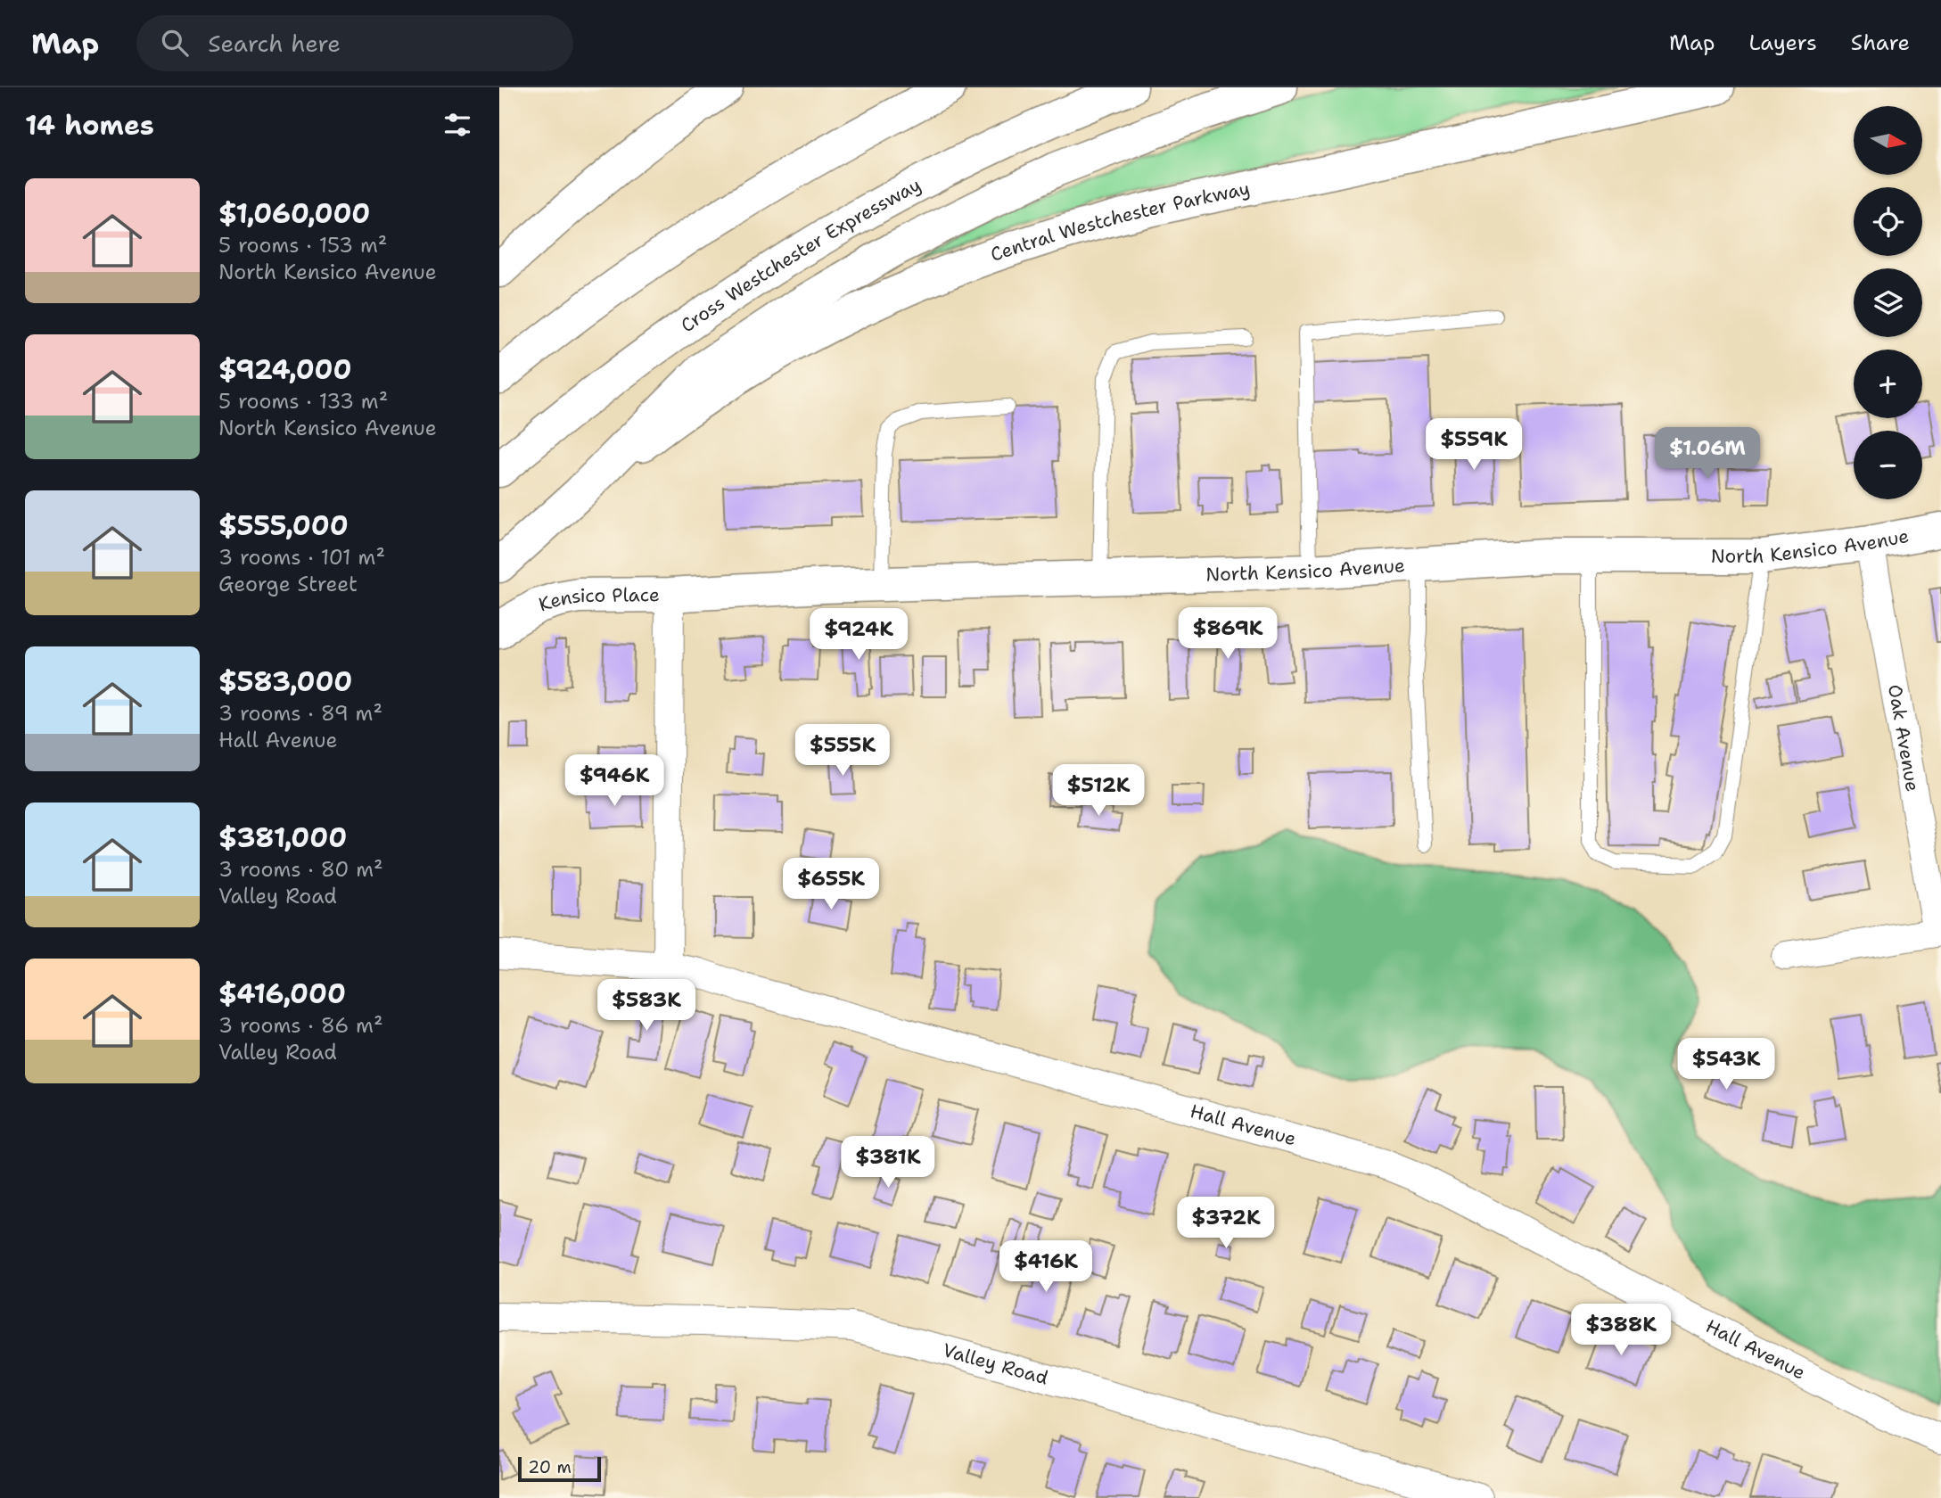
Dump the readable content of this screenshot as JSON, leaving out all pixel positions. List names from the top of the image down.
{
  "streets": {
    "main road": [
      "Central Westchester Parkway",
      "Cross Westchester Expressway",
      "North Kensico Avenue",
      "Kensico Place"
    ],
    "street": ["Oak Avenue", "Hall Avenue", "Valley Road"]
  },
  "crossings": [
    ["North Kensico Avenue", "Kensico Place"],
    ["North Kensico Avenue", "Oak Avenue"]
  ],
  "scale_bar": "20 m",
  "north": "right",
  "page": {
    "header": "Map",
    "search": "Search here",
    "nav": ["Map", "Layers", "Share"],
    "heading": "14 homes",
    "map_buttons": ["+", "−"],
    "list": [
      {
        "name": "$1,060,000",
        "note": "5 rooms · 153 m² · North Kensico Avenue"
      },
      {
        "name": "$924,000",
        "note": "5 rooms · 133 m² · North Kensico Avenue"
      },
      {
        "name": "$555,000",
        "note": "3 rooms · 101 m² · George Street"
      },
      {
        "name": "$583,000",
        "note": "3 rooms · 89 m² · Hall Avenue"
      },
      {
        "name": "$381,000",
        "note": "3 rooms · 80 m² · Valley Road"
      },
      {
        "name": "$416,000",
        "note": "3 rooms · 86 m² · Valley Road"
      }
    ],
    "price": [
      "$559K",
      "$1.06M",
      "$869K",
      "$924K",
      "$555K",
      "$946K",
      "$512K",
      "$655K",
      "$583K",
      "$543K",
      "$381K",
      "$372K",
      "$416K",
      "$388K"
    ],
    "scale": "20 m"
  }
}
